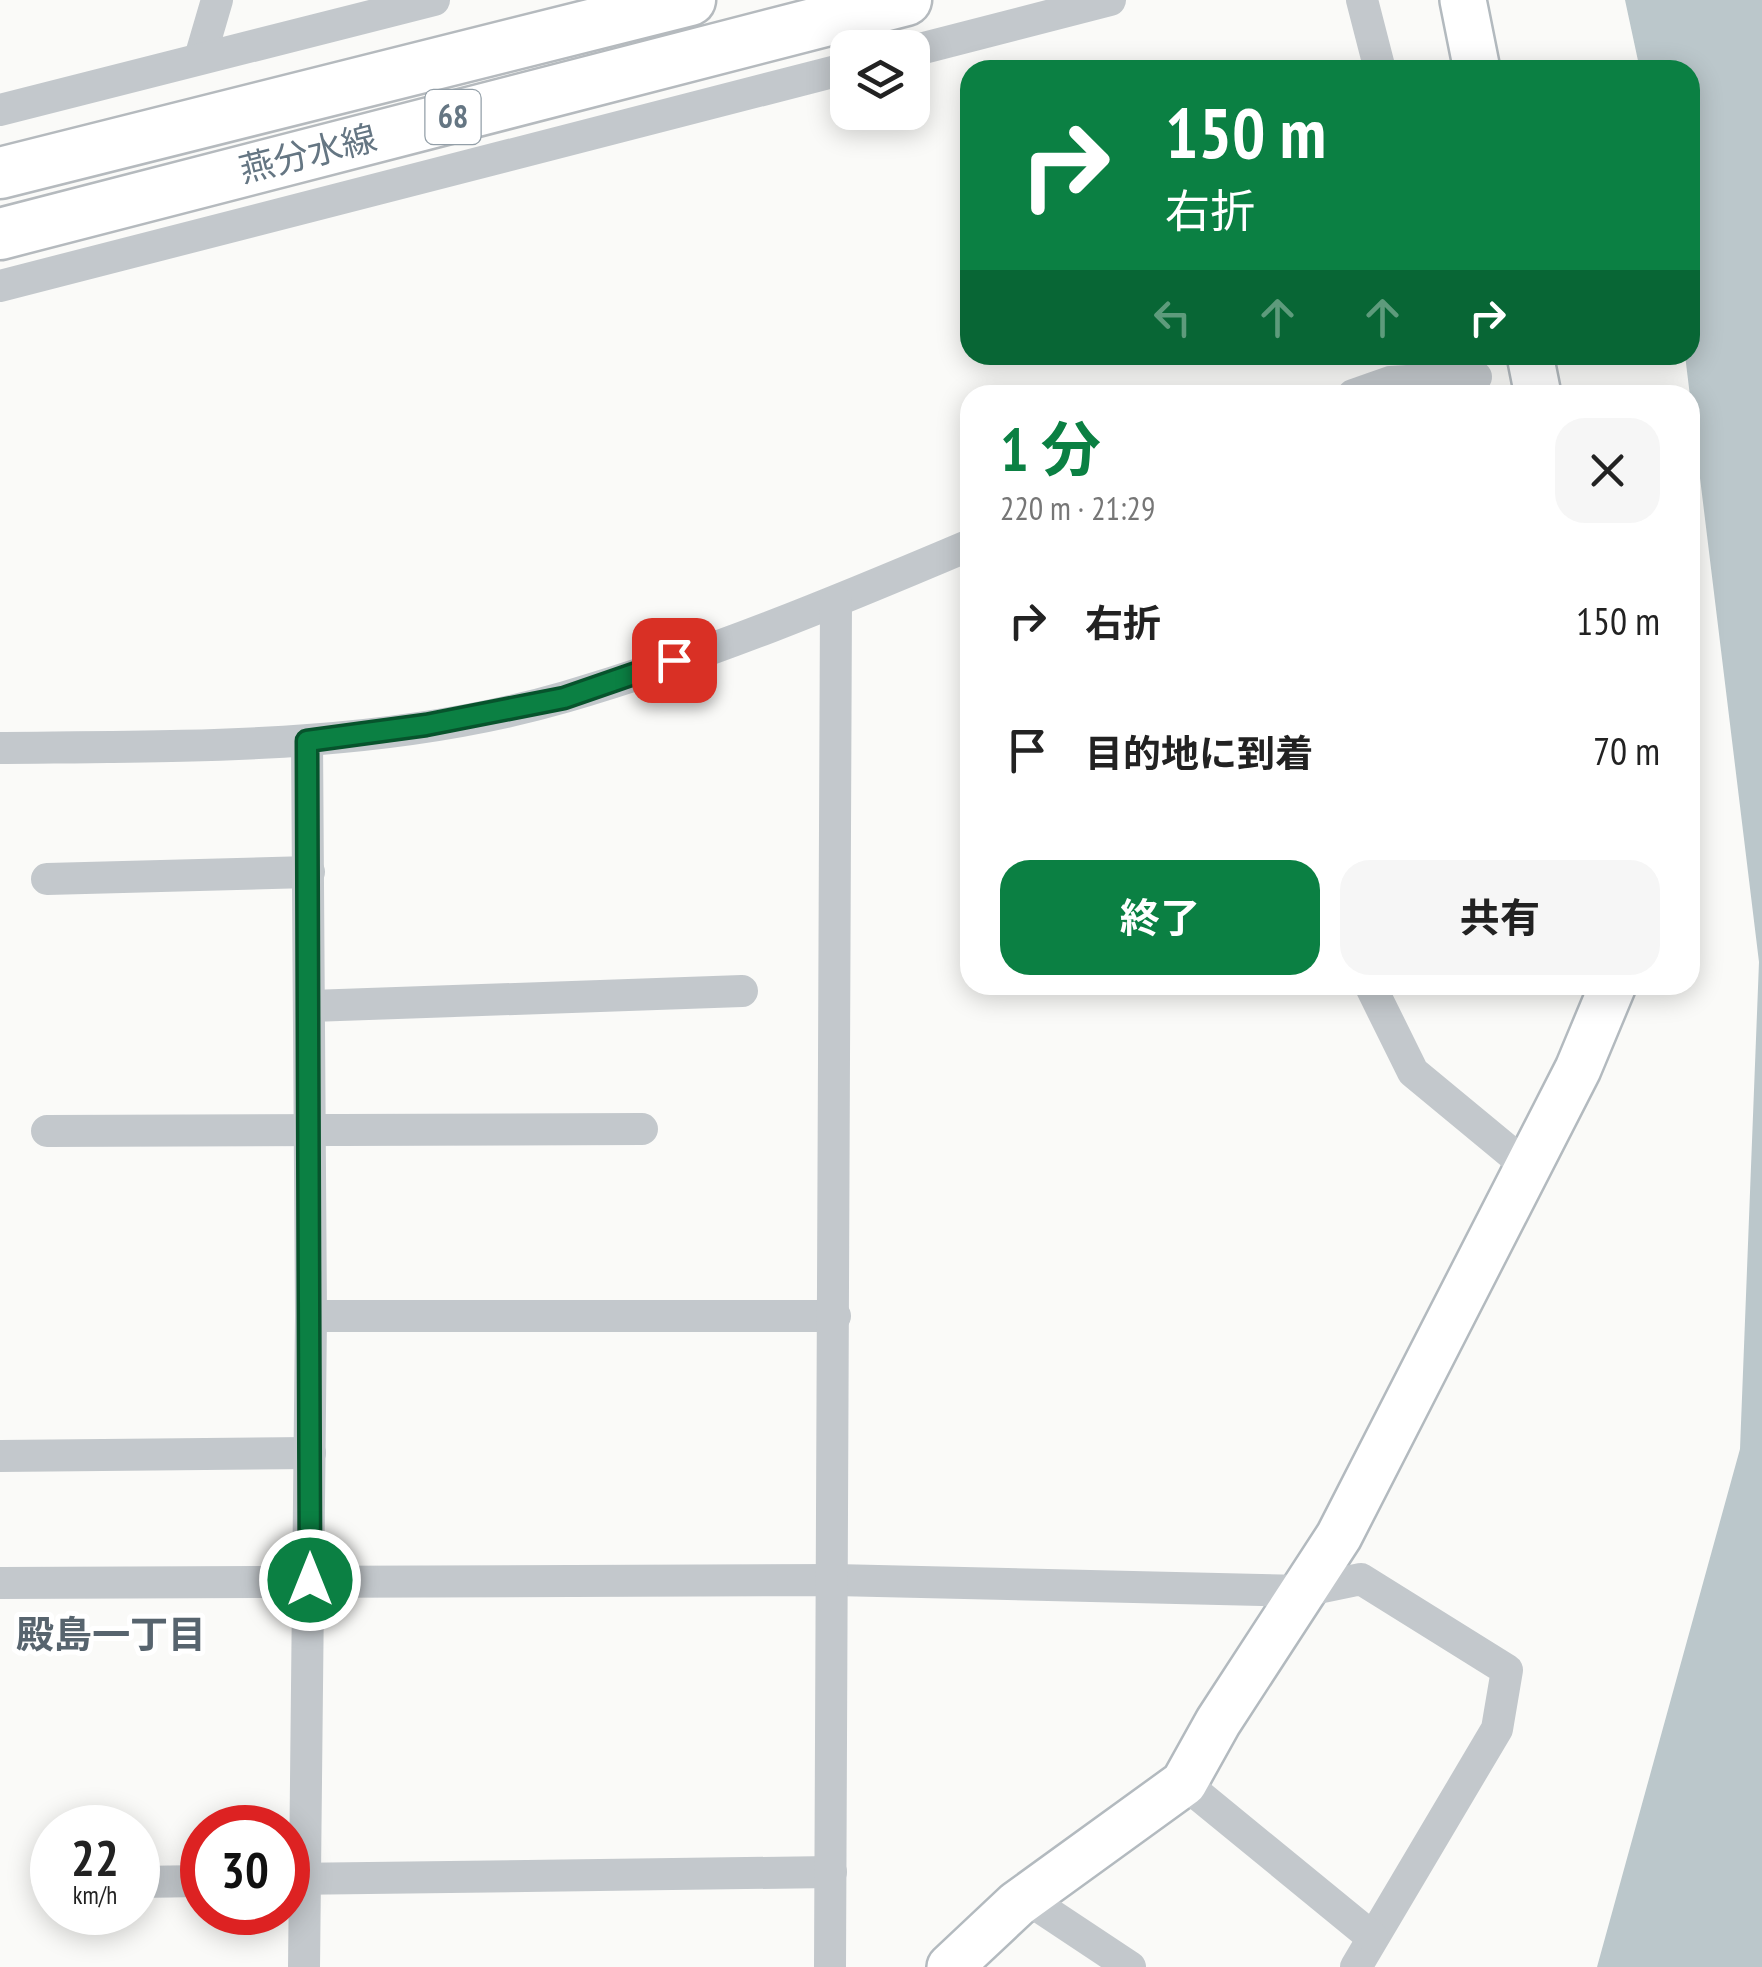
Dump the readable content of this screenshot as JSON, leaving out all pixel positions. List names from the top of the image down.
{
  "streets": {
    "main road": ["68", "燕分水線"]
  },
  "districts": ["殿島一丁目"],
  "page": {
    "turn": ["150 m", "右折"],
    "heading": ["1 分", "220 m · 21:29"],
    "list": [
      {
        "name": "右折",
        "value": "150 m"
      },
      {
        "name": "目的地に到着",
        "value": "70 m"
      }
    ],
    "buttons": ["終了", "共有"],
    "speed": "22 km/h",
    "limit": "30"
  }
}
